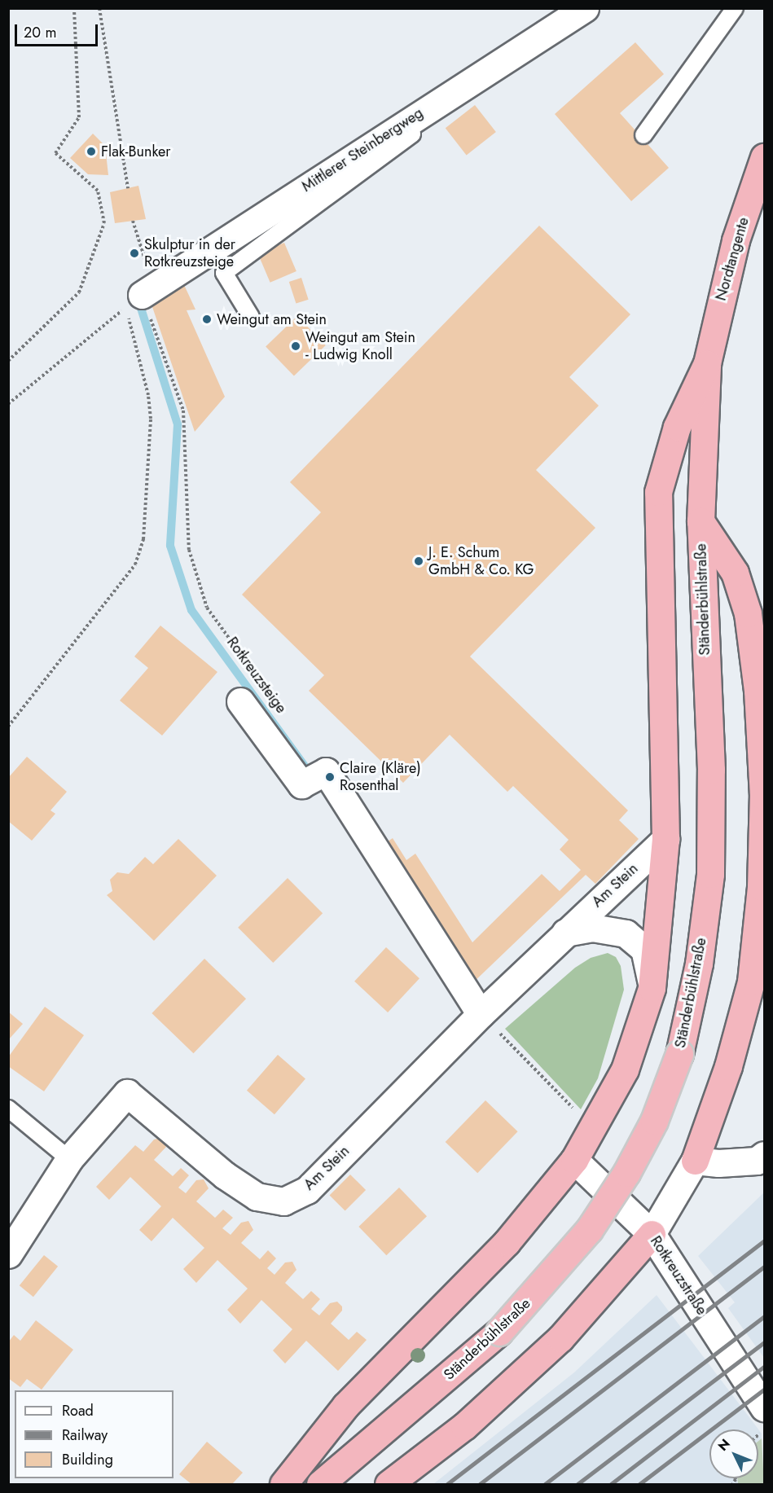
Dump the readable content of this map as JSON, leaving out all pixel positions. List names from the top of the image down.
{
  "streets": {
    "highway": ["Nordtangente", "Ständerbühlstraße"],
    "street": [
      "Mittlerer Steinbergweg",
      "Rotkreuzsteige",
      "Am Stein",
      "Rotkreuzstraße"
    ]
  },
  "crossings": [
    ["Mittlerer Steinbergweg", "Rotkreuzsteige"],
    ["Nordtangente", "Ständerbühlstraße"],
    ["Rotkreuzsteige", "Am Stein"]
  ],
  "places": [
    "Flak-Bunker",
    "Skulptur in der Rotkreuzsteige",
    "Weingut am Stein",
    "Weingut am Stein - Ludwig Knoll",
    "J. E. Schum GmbH & Co. KG",
    "Claire (Kläre) Rosenthal"
  ],
  "legend": ["Road", "Railway", "Building"],
  "scale_bar": "20 m",
  "north": "top left"
}
